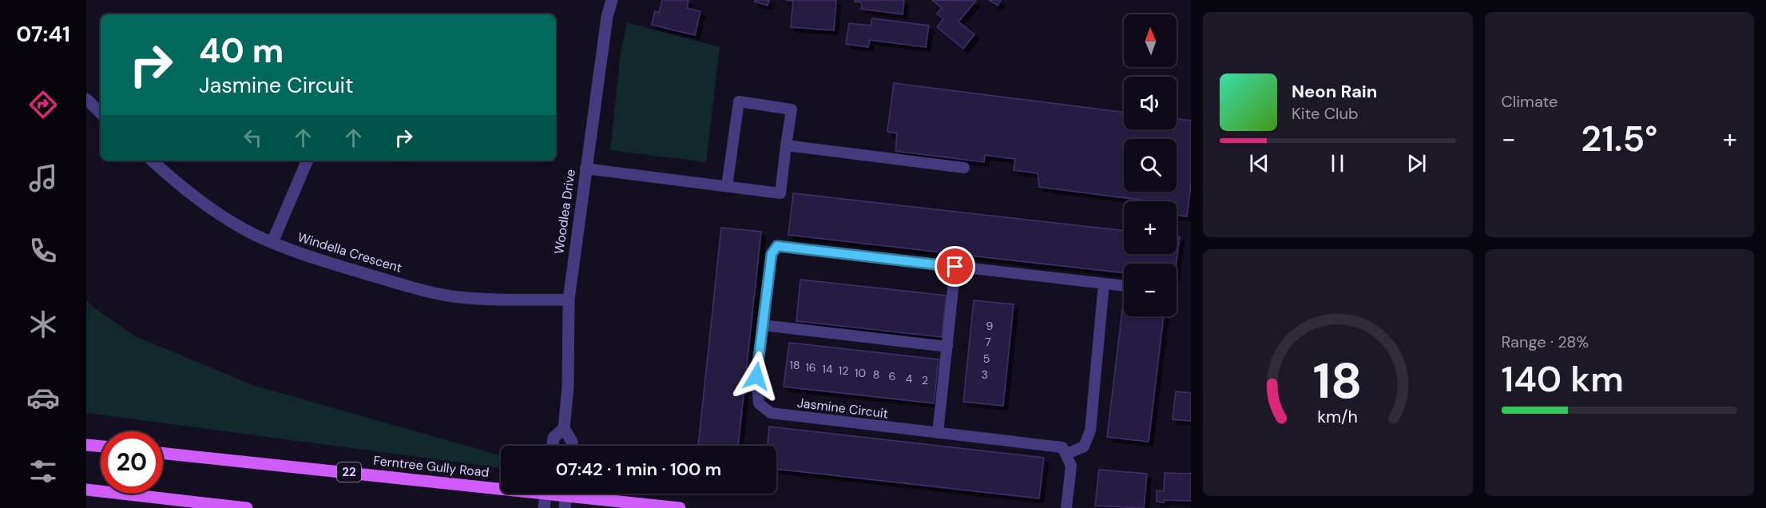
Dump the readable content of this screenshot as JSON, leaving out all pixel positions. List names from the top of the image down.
{
  "streets": {
    "main road": ["Ferntree Gully Road", "22"],
    "street": ["Woodlea Drive", "Windella Crescent"],
    "lane": ["Jasmine Circuit"]
  },
  "crossings": [
    ["Woodlea Drive", "Windella Crescent"]
  ],
  "house_numbers": [
    "9",
    "7",
    "5",
    "18",
    "16",
    "14",
    "12",
    "10",
    "8",
    "3",
    "6",
    "4",
    "2"
  ],
  "north": "top",
  "page": {
    "tabs": "07:41",
    "tile": [
      "Climate",
      ["Range · 28%", "140 km"]
    ],
    "map_buttons": ["+", "−"],
    "turn": ["40 m", "Jasmine Circuit"],
    "song": ["Neon Rain", "Kite Club"],
    "heat": ["−", "21.5°", "+"],
    "limit": "20",
    "trip": "07:42 · 1 min · 100 m",
    "gauge": ["18", "km/h"]
  }
}
